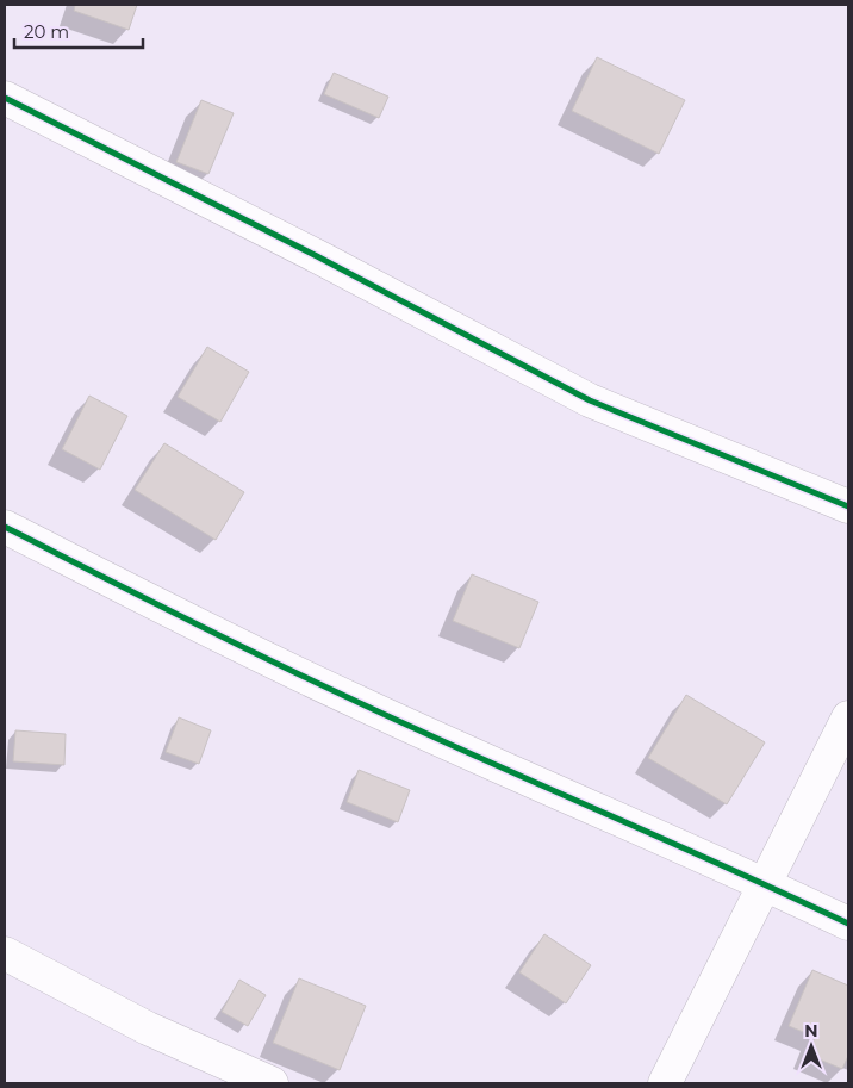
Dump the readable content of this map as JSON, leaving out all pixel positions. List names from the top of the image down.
{
  "scale_bar": "20 m",
  "north": "top"
}
